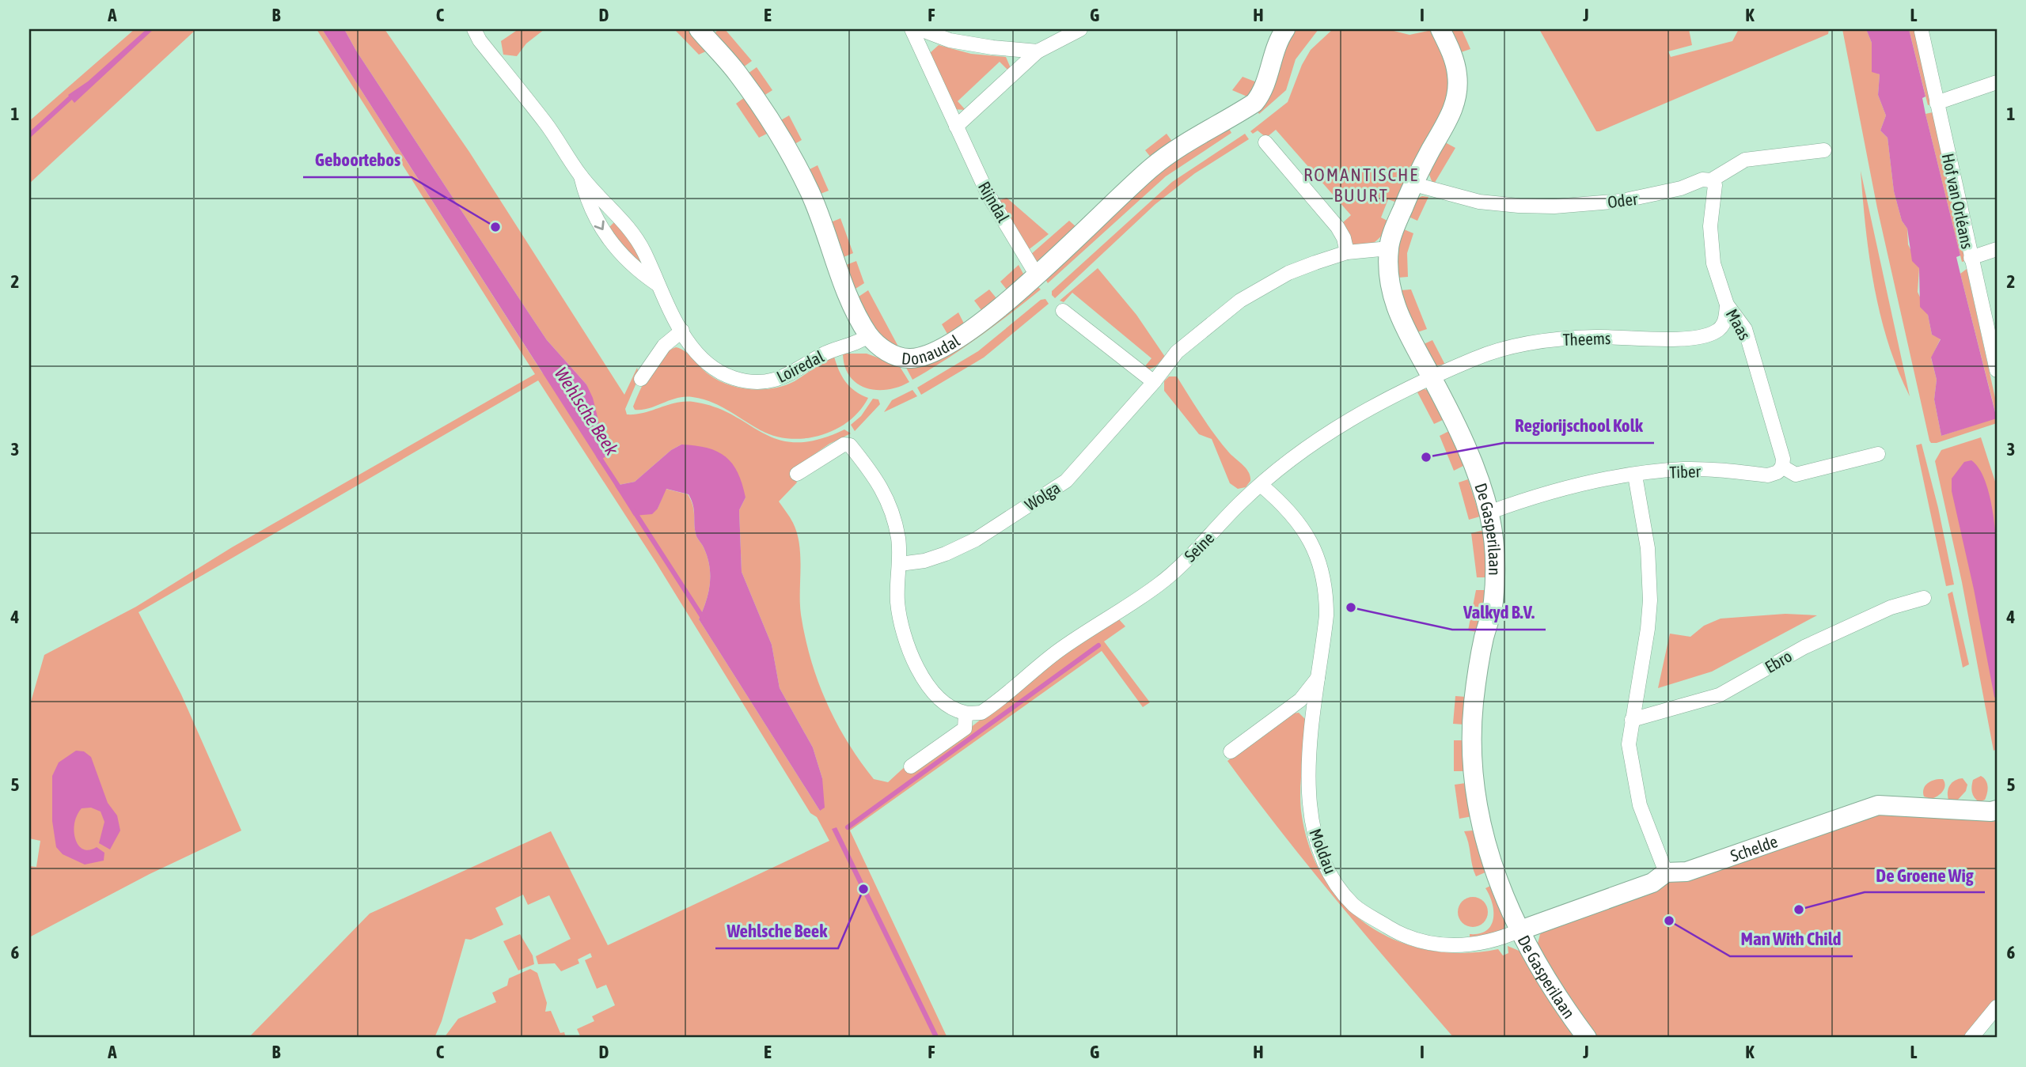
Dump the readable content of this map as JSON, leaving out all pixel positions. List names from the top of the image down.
{
  "streets": {
    "street": [
      "Oder",
      "Hof van Orléans",
      "Rijndal",
      "Maas",
      "Theems",
      "Donaudal",
      "Loiredal",
      "Tiber",
      "Wolga",
      "De Gasperilaan",
      "Seine",
      "Ebro",
      "Schelde",
      "Moldau"
    ]
  },
  "crossings": [
    ["Oder", "Maas"],
    ["Oder", "De Gasperilaan"],
    ["Rijndal", "Donaudal"],
    ["Maas", "Theems"],
    ["Maas", "Tiber"],
    ["Theems", "De Gasperilaan"],
    ["Theems", "Seine"],
    ["Donaudal", "Loiredal"],
    ["Tiber", "De Gasperilaan"],
    ["Wolga", "De Gasperilaan"],
    ["De Gasperilaan", "Seine"],
    ["De Gasperilaan", "Schelde"],
    ["De Gasperilaan", "Moldau"],
    ["Seine", "Moldau"],
    ["Schelde", "Moldau"]
  ],
  "districts": ["ROMANTISCHE BUURT"],
  "water": ["Wehlsche Beek"],
  "places": [
    "Geboortebos",
    "Regiorijschool Kolk",
    "Valkyd B.V.",
    "Wehlsche Beek",
    "De Groene Wig",
    "Man With Child"
  ],
  "grid": {
    "columns": [
      "A",
      "B",
      "C",
      "D",
      "E",
      "F",
      "G",
      "H",
      "I",
      "J",
      "K",
      "L"
    ],
    "rows": [
      "1",
      "2",
      "3",
      "4",
      "5",
      "6"
    ]
  }
}
